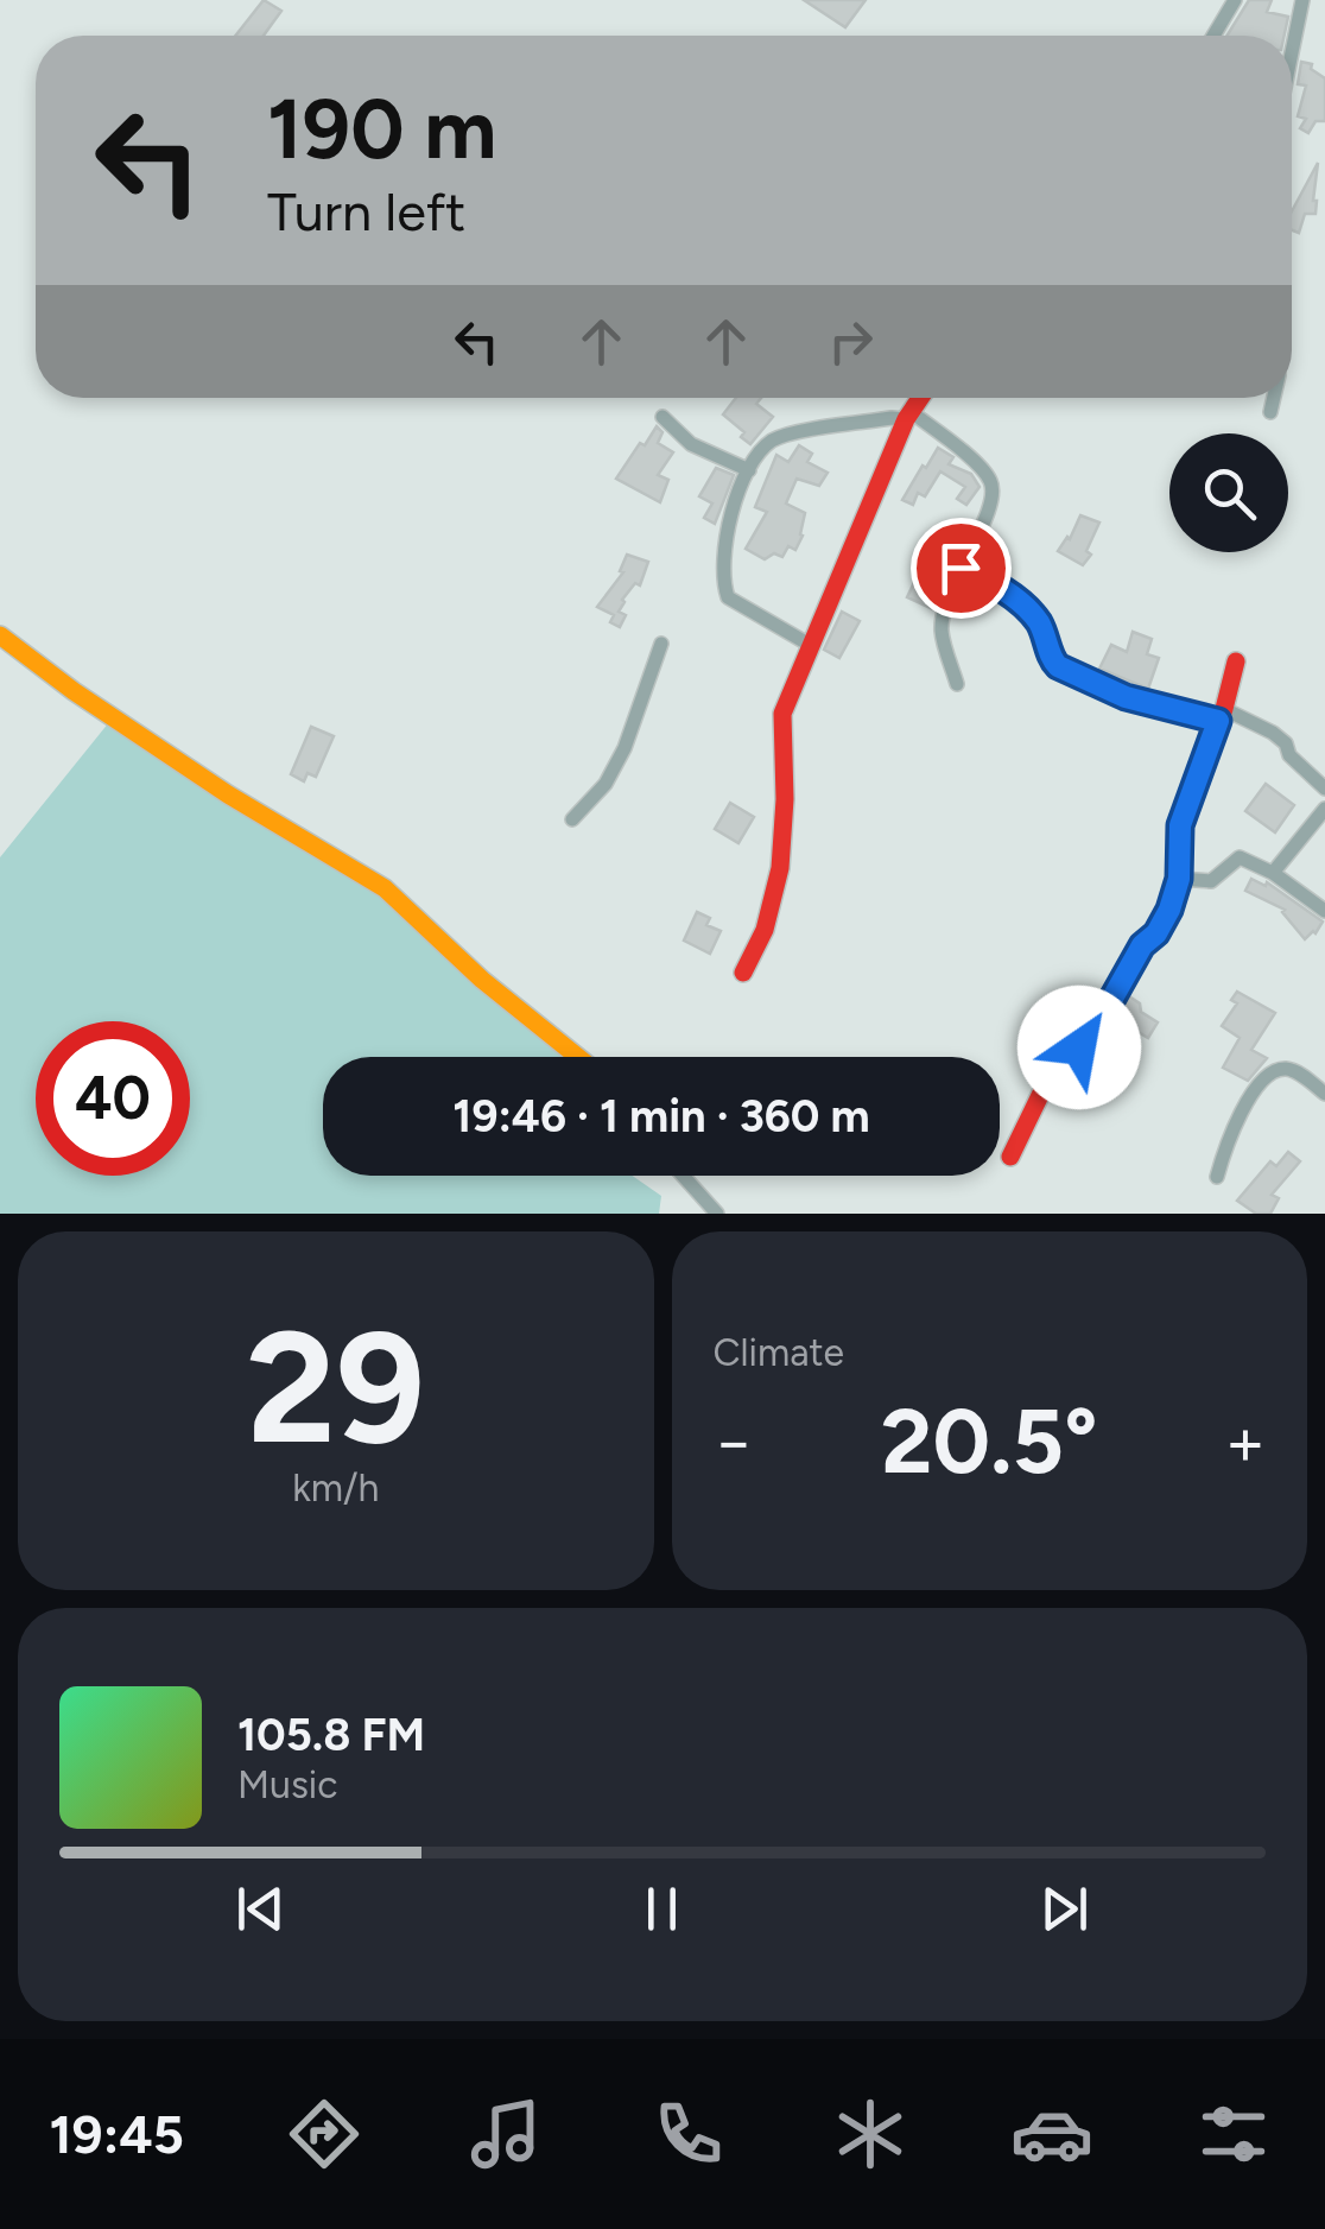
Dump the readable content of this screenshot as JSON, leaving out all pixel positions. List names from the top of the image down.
{
  "page": {
    "turn": ["190 m", "Turn left"],
    "limit": "40",
    "trip": "19:46 · 1 min · 360 m",
    "tile": [
      ["29", "km/h"],
      "Climate"
    ],
    "heat": ["−", "20.5°", "+"],
    "song": ["105.8 FM", "Music"],
    "tabs": "19:45"
  }
}
